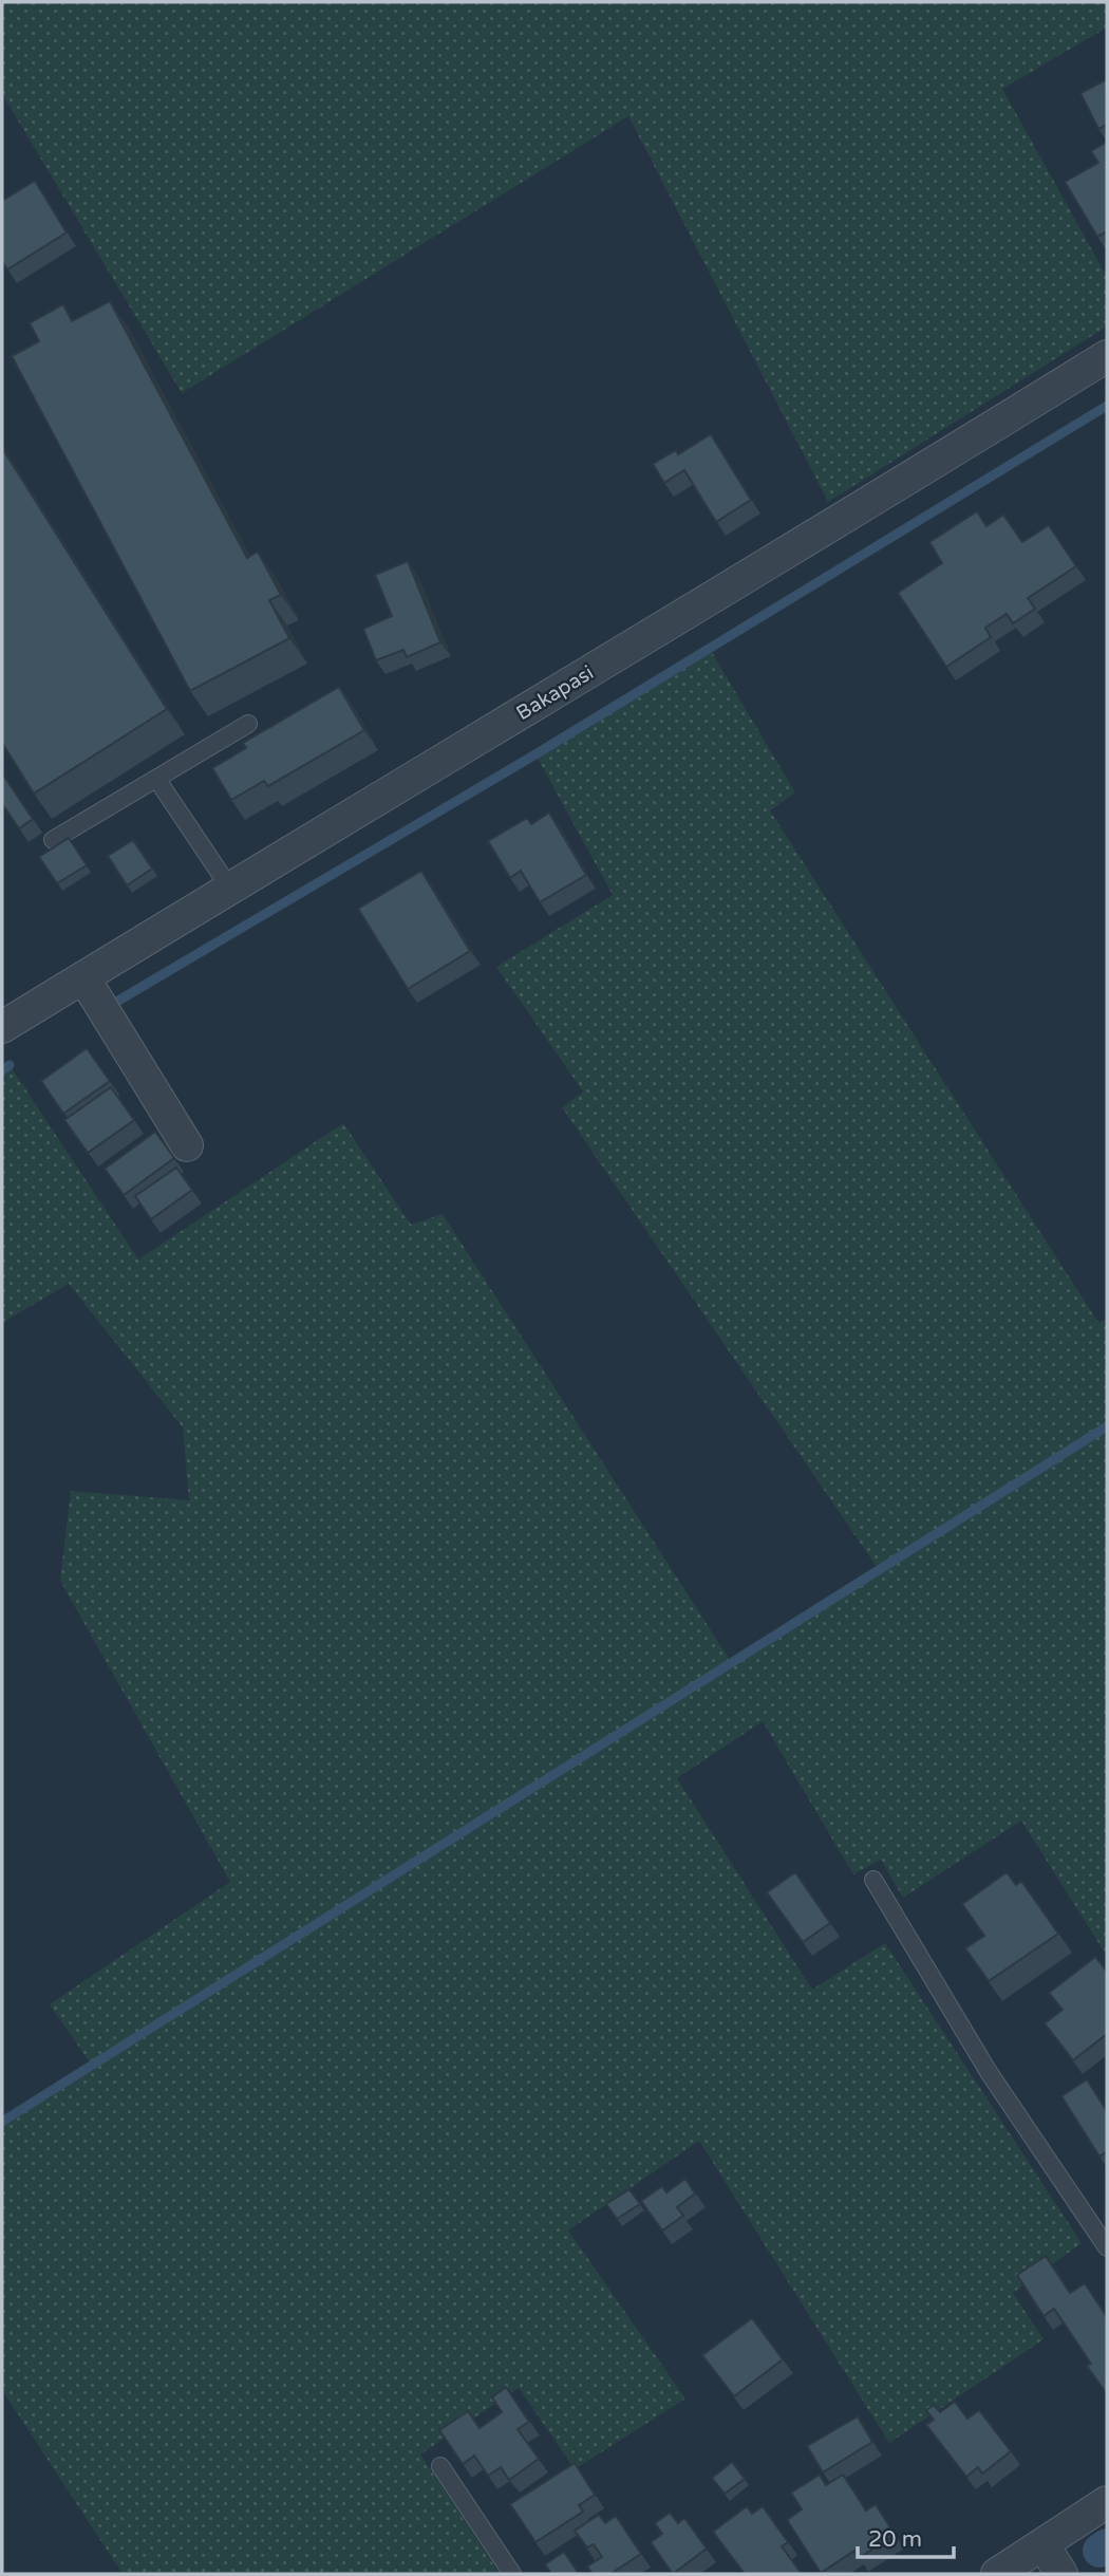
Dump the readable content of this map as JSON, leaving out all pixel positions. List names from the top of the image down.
{
  "streets": {
    "street": ["Bakapasi"]
  },
  "scale_bar": "20 m"
}
